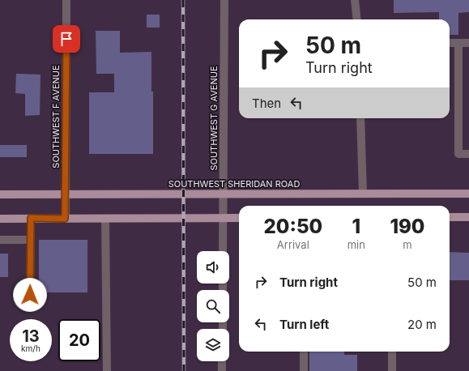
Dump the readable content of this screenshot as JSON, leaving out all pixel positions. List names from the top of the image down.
{
  "streets": {
    "main road": ["SOUTHWEST SHERIDAN ROAD"],
    "street": ["SOUTHWEST F AVENUE", "SOUTHWEST G AVENUE"]
  },
  "crossings": [
    ["SOUTHWEST F AVENUE", "SOUTHWEST SHERIDAN ROAD"],
    ["SOUTHWEST G AVENUE", "SOUTHWEST SHERIDAN ROAD"]
  ],
  "page": {
    "turn": ["50 m", "Turn right"],
    "then": "Then",
    "eta": [
      "20:50",
      "Arrival",
      "1",
      "min",
      "190",
      "m"
    ],
    "list": [
      {
        "name": "Turn right",
        "value": "50 m"
      },
      {
        "name": "Turn left",
        "value": "20 m"
      }
    ],
    "speed": "13 km/h",
    "limit": "20"
  }
}
